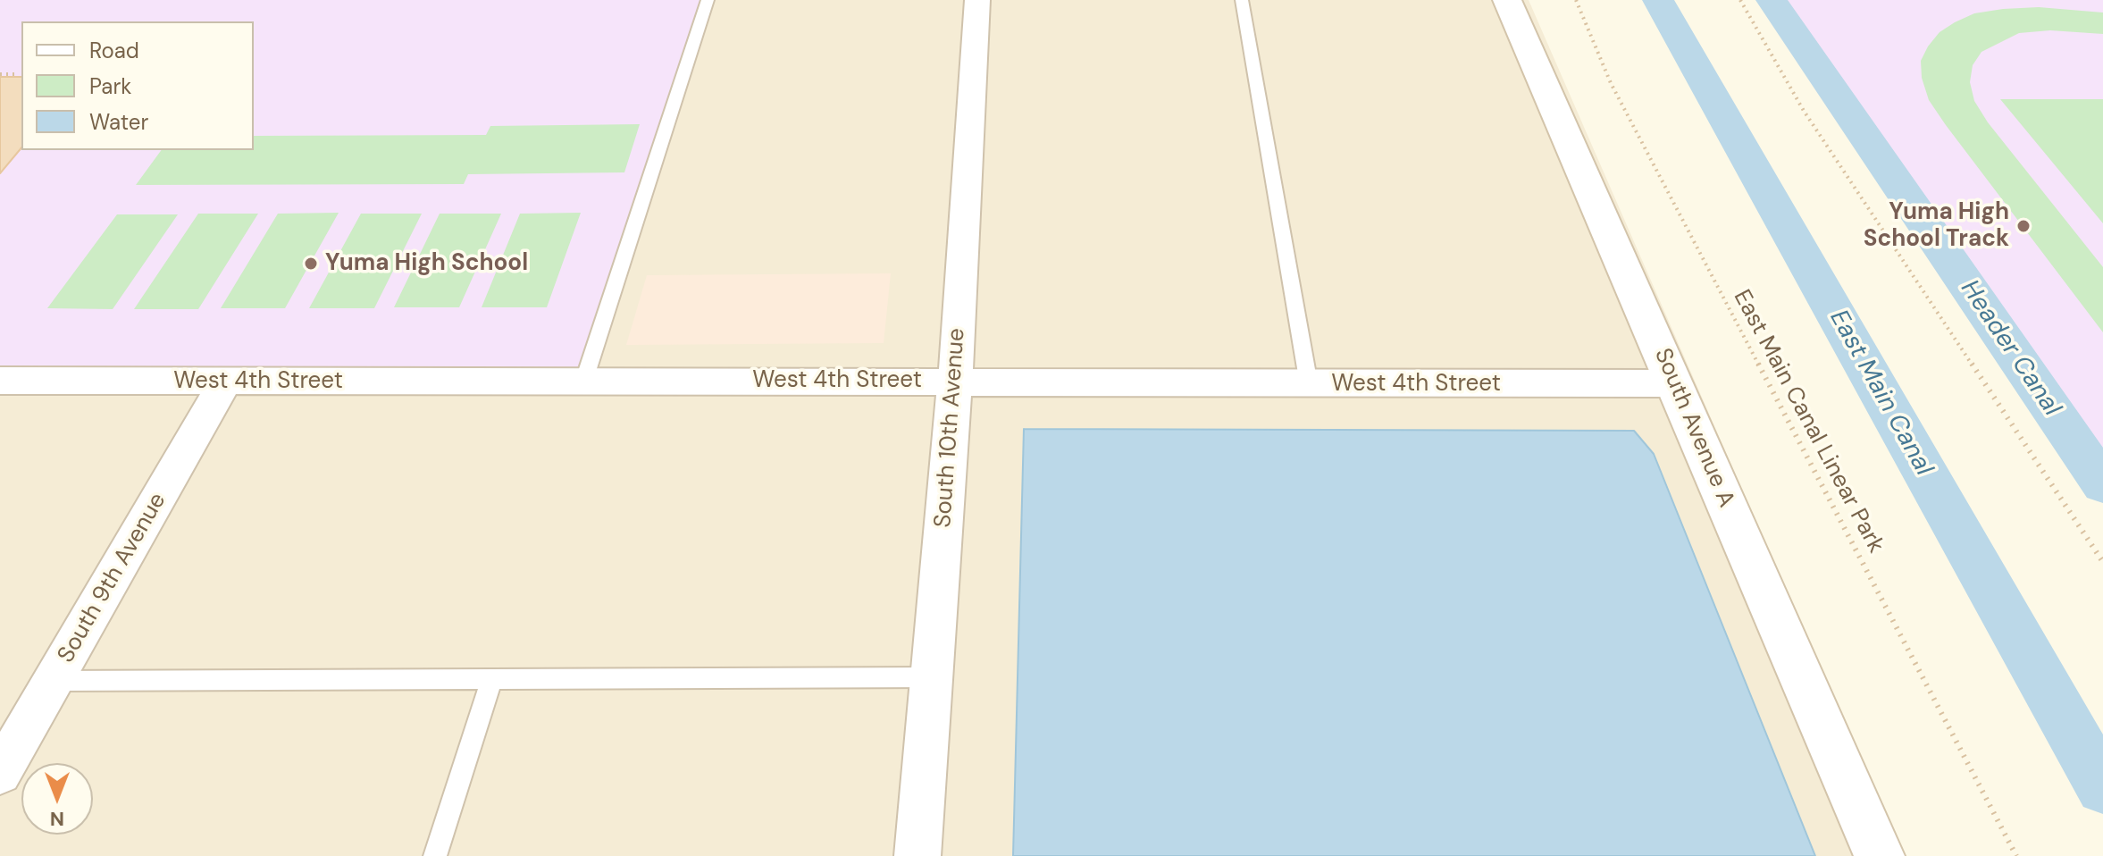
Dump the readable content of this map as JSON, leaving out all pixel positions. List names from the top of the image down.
{
  "streets": {
    "main road": ["South Avenue A"],
    "street": ["West 4th Street", "South 10th Avenue", "South 9th Avenue"],
    "path": ["East Main Canal Linear Park"]
  },
  "crossings": [
    ["West 4th Street", "South 10th Avenue"],
    ["West 4th Street", "South Avenue A"],
    ["West 4th Street", "South 9th Avenue"]
  ],
  "water": ["Header Canal", "East Main Canal"],
  "places": ["Yuma High School Track", "Yuma High School"],
  "legend": ["Road", "Park", "Water"],
  "north": "bottom"
}
